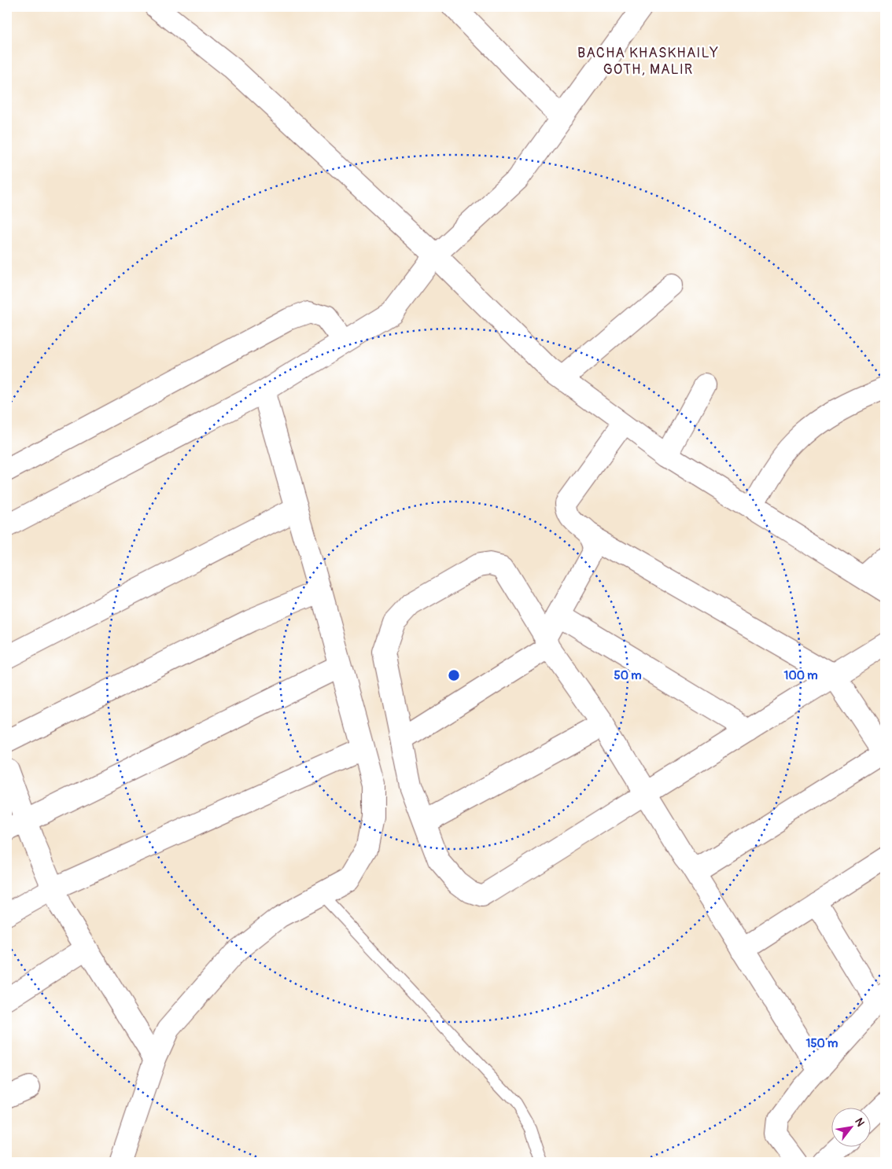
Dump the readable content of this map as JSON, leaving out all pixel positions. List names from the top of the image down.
{
  "districts": ["BACHA KHASKHAILY GOTH, MALIR"],
  "north": "top right",
  "rings": ["50 m", "100 m", "150 m"]
}
